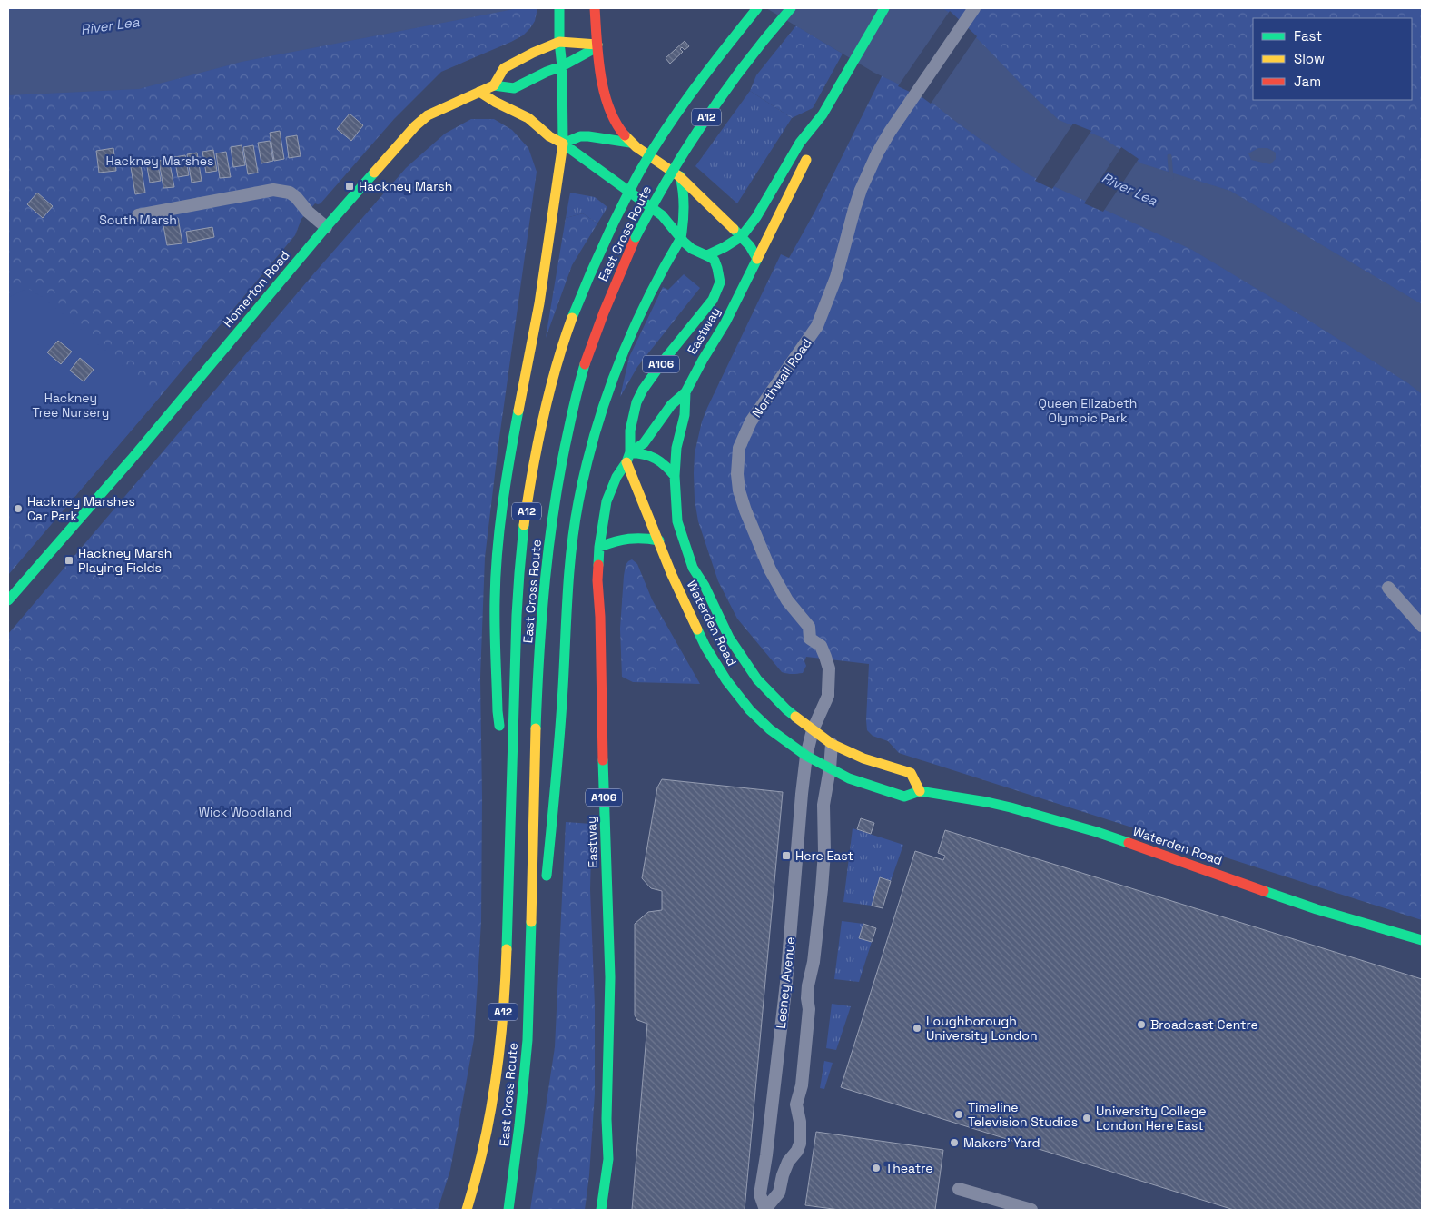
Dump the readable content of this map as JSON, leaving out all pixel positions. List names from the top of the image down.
{
  "streets": {
    "main road": [
      "A12",
      "East Cross Route",
      "Homerton Road",
      "Eastway",
      "A106",
      "Waterden Road"
    ],
    "street": ["Northwall Road", "Lesney Avenue"]
  },
  "crossings": [
    ["A12", "East Cross Route"],
    ["Eastway", "Waterden Road"],
    ["Northwall Road", "Waterden Road"],
    ["Northwall Road", "Lesney Avenue"],
    ["Waterden Road", "Lesney Avenue"]
  ],
  "water": ["River Lea"],
  "parks": [
    "Hackney Marshes",
    "South Marsh",
    "Hackney Tree Nursery",
    "Queen Elizabeth Olympic Park",
    "Wick Woodland"
  ],
  "places": {
    "transit": ["Hackney Marsh", "Hackney Marsh Playing Fields", "Here East"],
    "other": [
      "Hackney Marshes Car Park",
      "Broadcast Centre",
      "Loughborough University London",
      "Timeline Television Studios",
      "University College London Here East",
      "Makers' Yard",
      "Theatre"
    ]
  },
  "legend": ["Fast", "Slow", "Jam"]
}
